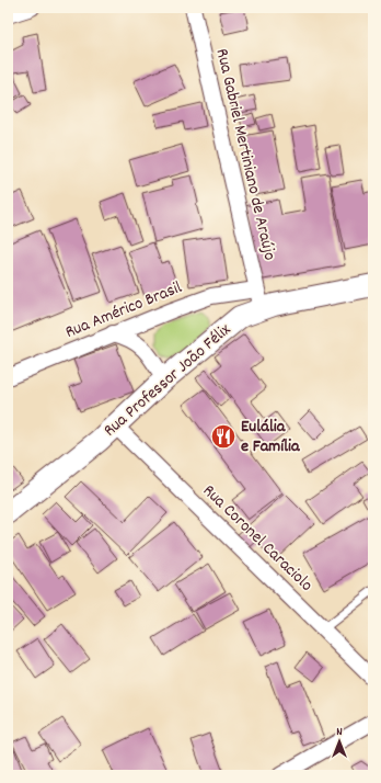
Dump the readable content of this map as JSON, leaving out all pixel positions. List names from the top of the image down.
{
  "streets": {
    "street": [
      "Rua Gabriel Mertiniano de Araújo",
      "Rua Américo Brasil",
      "Rua Professor João Félix",
      "Rua Coronel Caraciolo"
    ]
  },
  "crossings": [
    ["Rua Gabriel Mertiniano de Araújo", "Rua Américo Brasil"],
    ["Rua Gabriel Mertiniano de Araújo", "Rua Professor João Félix"],
    ["Rua Américo Brasil", "Rua Professor João Félix"],
    ["Rua Professor João Félix", "Rua Coronel Caraciolo"]
  ],
  "places": {
    "restaurant": ["Eulália e Família"]
  },
  "north": "top"
}
